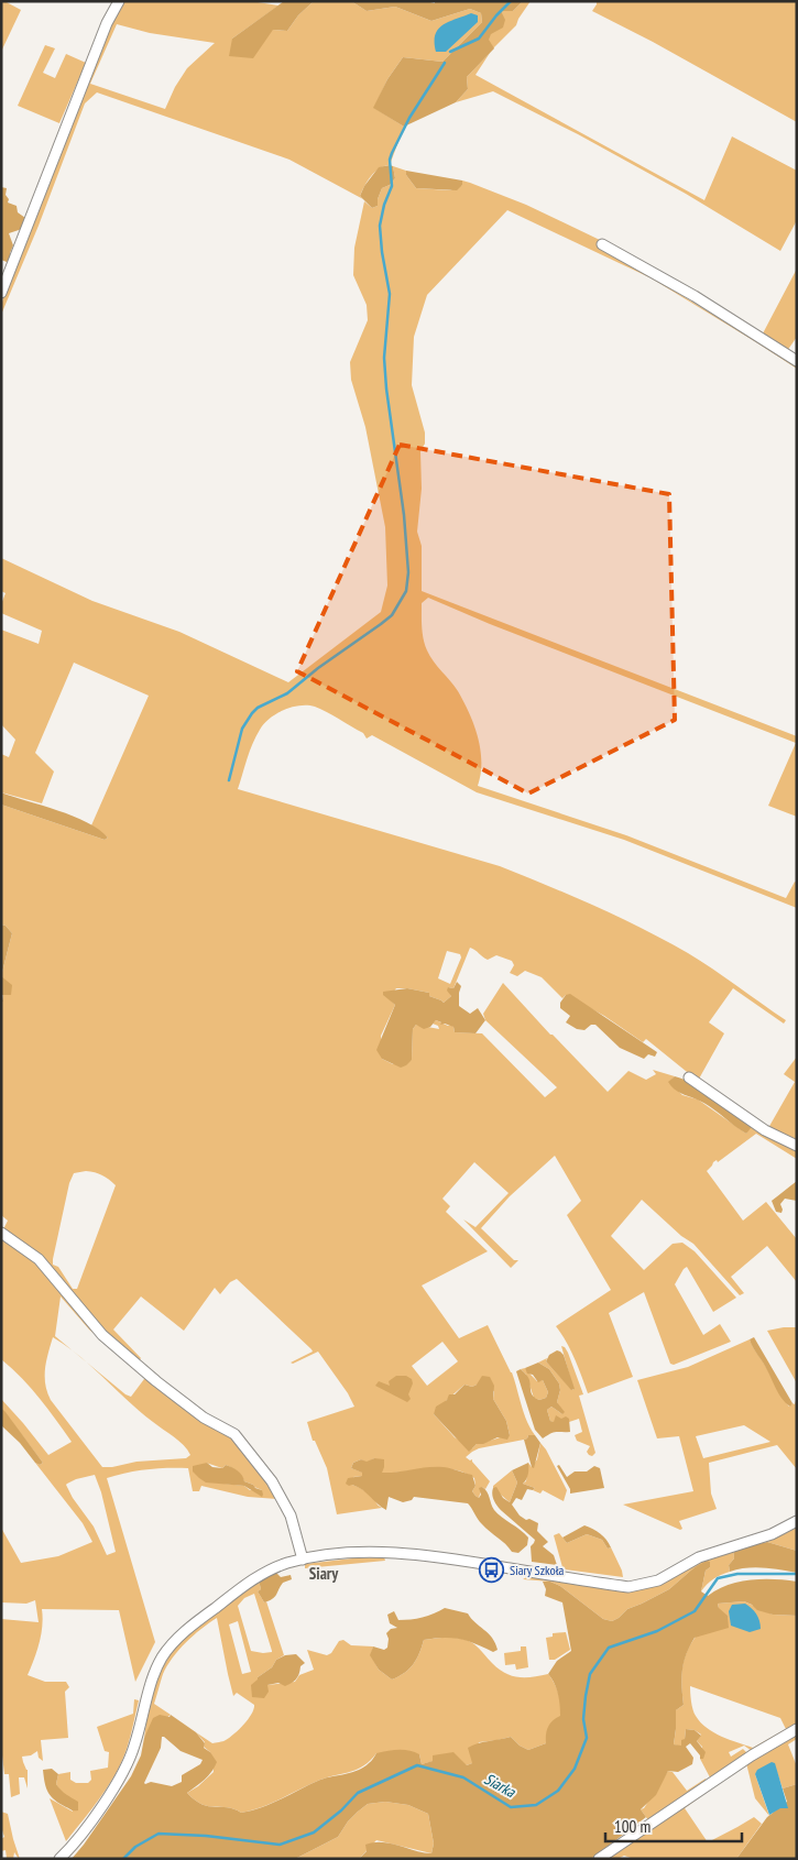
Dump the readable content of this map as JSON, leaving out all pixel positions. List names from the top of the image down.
{
  "districts": ["Siary"],
  "water": ["Siarka"],
  "places": {
    "bus stop": ["Siary Szkoła"]
  },
  "scale_bar": "100 m"
}
